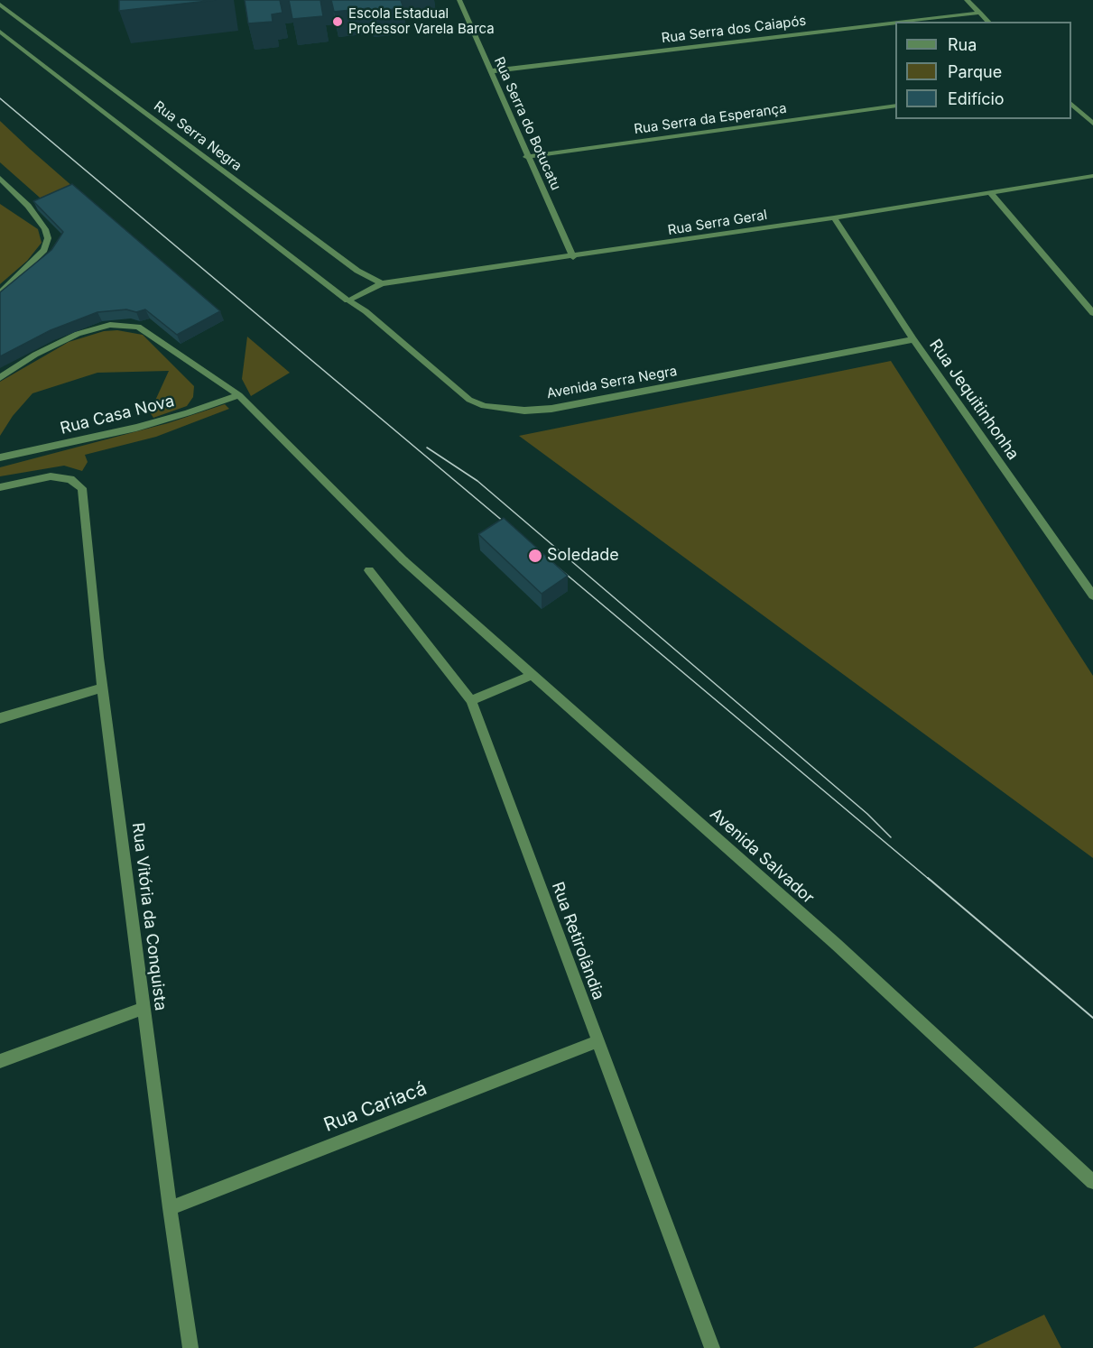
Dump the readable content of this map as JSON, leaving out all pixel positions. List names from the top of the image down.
{
  "streets": {
    "street": [
      "Rua Serra dos Caiapós",
      "Rua Serra da Esperança",
      "Rua Serra do Botucatu",
      "Rua Serra Negra",
      "Rua Serra Geral",
      "Avenida Serra Negra",
      "Rua Jequitinhonha",
      "Rua Casa Nova",
      "Avenida Salvador",
      "Rua Vitória da Conquista",
      "Rua Retirolândia",
      "Rua Cariacá"
    ]
  },
  "crossings": [
    ["Rua Serra dos Caiapós", "Rua Serra do Botucatu"],
    ["Rua Serra da Esperança", "Rua Serra do Botucatu"],
    ["Rua Serra do Botucatu", "Rua Serra Geral"],
    ["Rua Serra Negra", "Rua Serra Geral"],
    ["Rua Serra Geral", "Avenida Serra Negra"],
    ["Rua Serra Geral", "Rua Jequitinhonha"],
    ["Avenida Serra Negra", "Rua Jequitinhonha"],
    ["Rua Casa Nova", "Avenida Salvador"],
    ["Rua Vitória da Conquista", "Rua Cariacá"],
    ["Rua Retirolândia", "Rua Cariacá"]
  ],
  "places": ["Escola Estadual Professor Varela Barca", "Soledade"],
  "legend": ["Rua", "Parque", "Edifício"]
}
